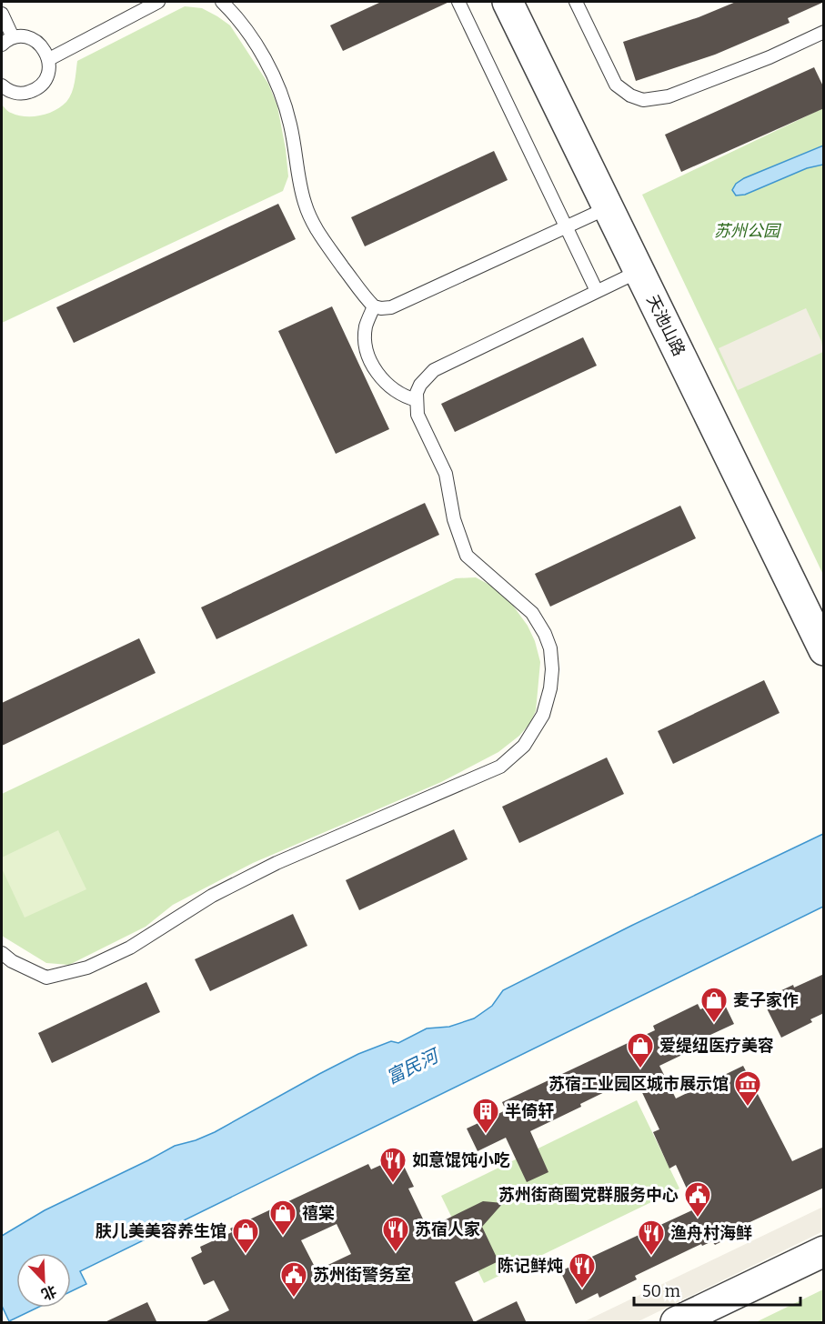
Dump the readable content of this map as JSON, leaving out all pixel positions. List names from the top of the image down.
{
  "streets": {
    "street": ["天池山路"]
  },
  "water": ["富民河"],
  "parks": ["苏州公园"],
  "places": {
    "shop": [
      "麦子家作",
      "爱缇纽医疗美容",
      "禧棠",
      "肤儿美美容养生馆"
    ],
    "museum": ["苏宿工业园区城市展示馆"],
    "building": ["半倚轩"],
    "restaurant": [
      "如意馄饨小吃",
      "苏宿人家",
      "渔舟村海鲜",
      "陈记鲜炖"
    ],
    "public building": ["苏州街商圈党群服务中心", "苏州街警务室"]
  },
  "scale_bar": "50 m",
  "north": "bottom right"
}
